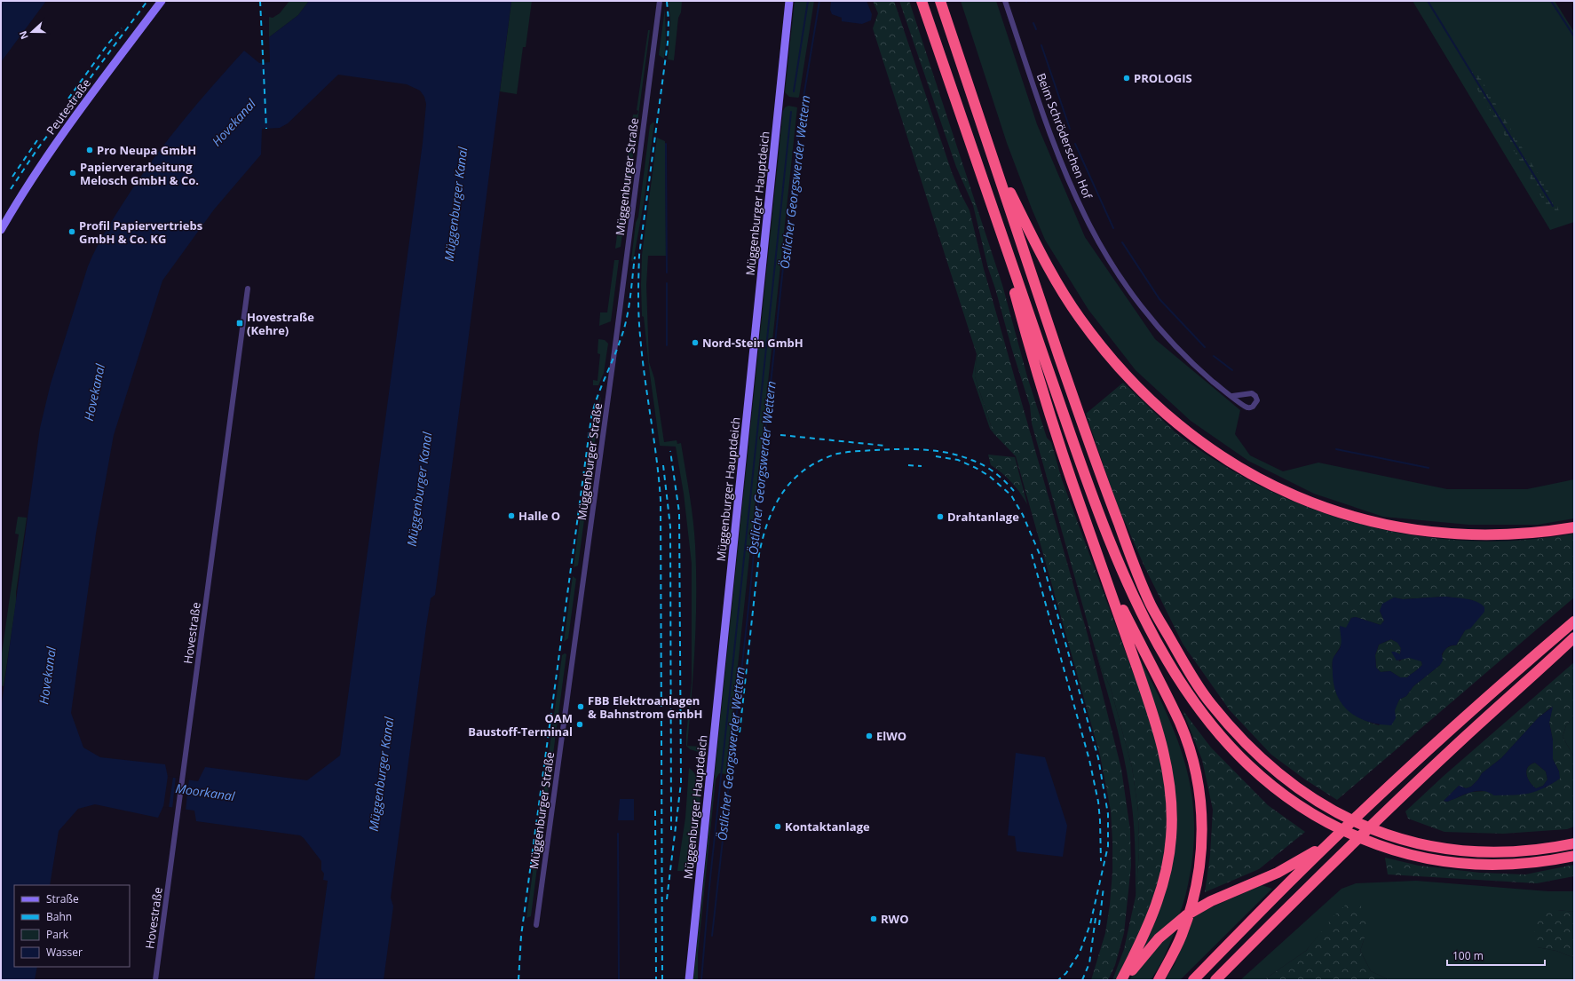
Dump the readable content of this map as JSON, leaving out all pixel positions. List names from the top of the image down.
{
  "streets": {
    "street": [
      "Peutestraße",
      "Beim Schröderschen Hof",
      "Müggenburger Straße",
      "Müggenburger Hauptdeich",
      "Hovestraße"
    ]
  },
  "water": [
    "Hovekanal",
    "Östlicher Georgswerder Wettern",
    "Müggenburger Kanal",
    "Moorkanal"
  ],
  "places": {
    "other": [
      "PROLOGIS",
      "Pro Neupa GmbH",
      "Papierverarbeitung Melosch GmbH & Co.",
      "Profil Papiervertriebs GmbH & Co. KG",
      "Nord-Stein GmbH",
      "Halle O",
      "Drahtanlage",
      "FBB Elektroanlagen & Bahnstrom GmbH",
      "OAM Baustoff-Terminal",
      "ElWO",
      "Kontaktanlage",
      "RWO"
    ],
    "transit": ["Hovestraße (Kehre)"]
  },
  "legend": [
    "Straße",
    "Bahn",
    "Park",
    "Wasser"
  ],
  "scale_bar": "100 m",
  "north": "left"
}
